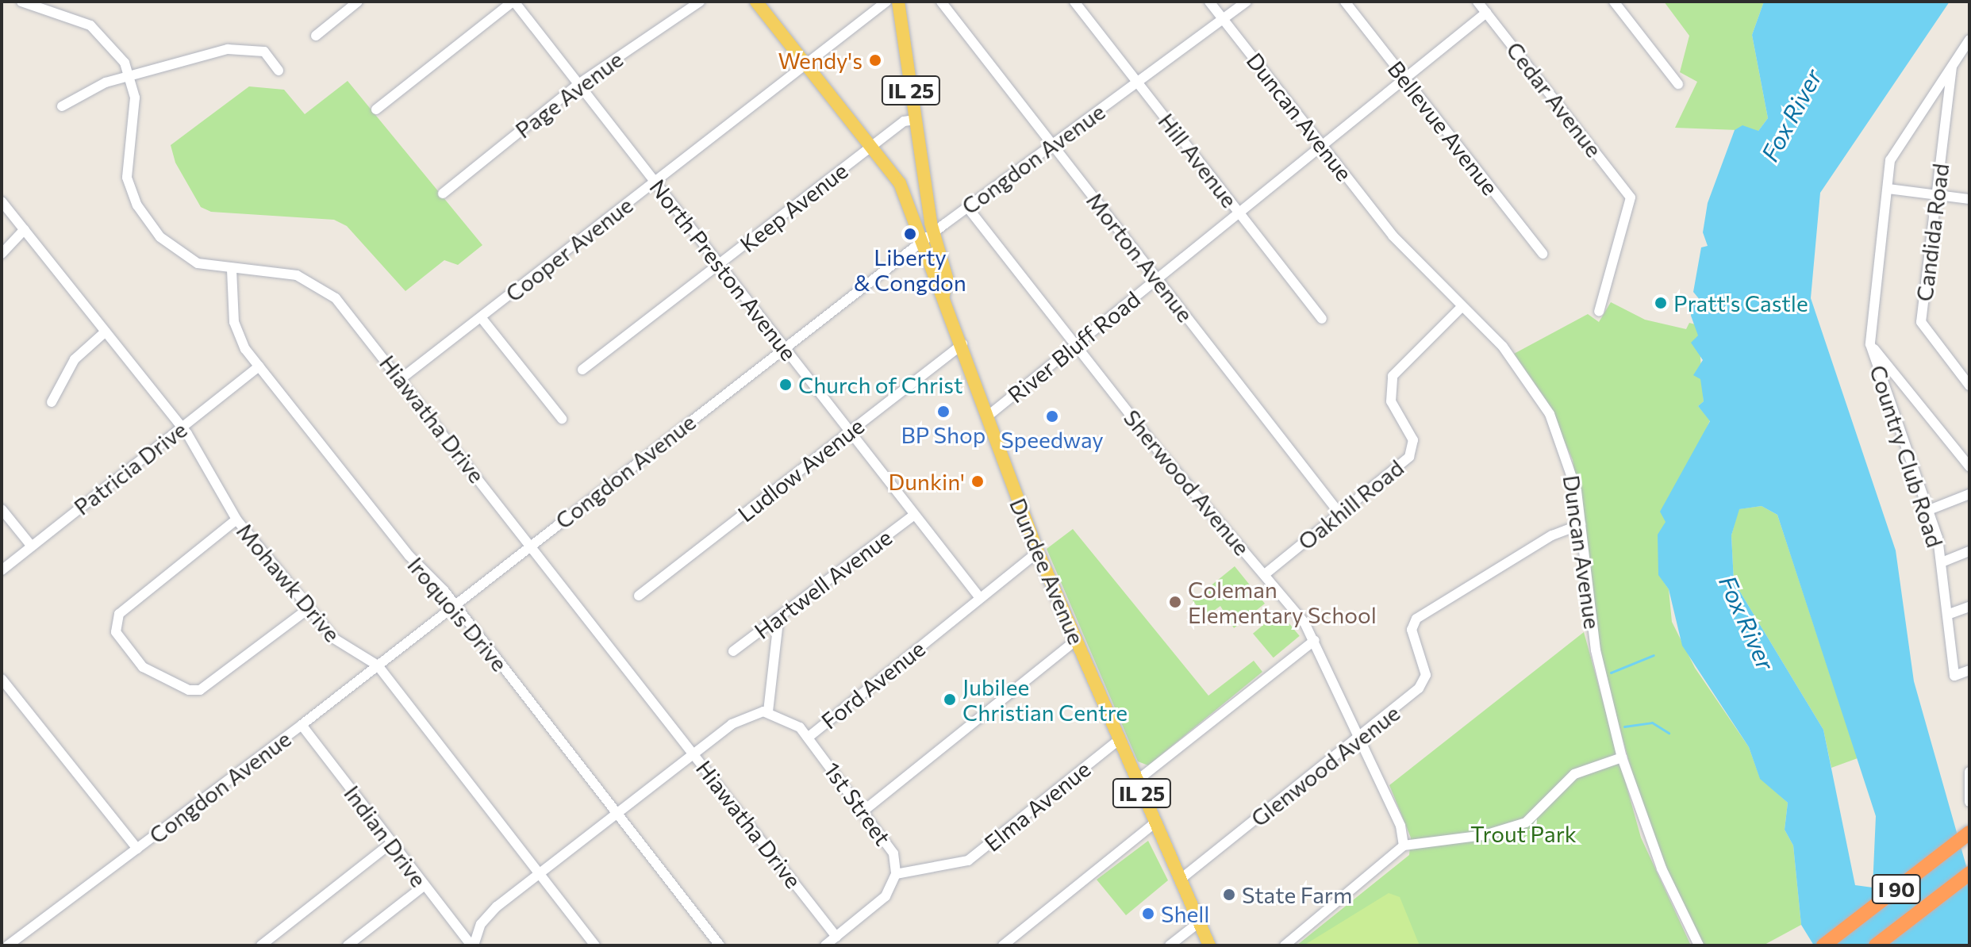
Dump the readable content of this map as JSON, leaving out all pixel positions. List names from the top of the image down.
{
  "streets": {
    "highway": ["I 90"],
    "main road": ["IL 25", "Dundee Avenue"],
    "street": [
      "Page Avenue",
      "Cedar Avenue",
      "Duncan Avenue",
      "Bellevue Avenue",
      "Congdon Avenue",
      "Hill Avenue",
      "Keep Avenue",
      "Candida Road",
      "Cooper Avenue",
      "Morton Avenue",
      "North Preston Avenue",
      "River Bluff Road",
      "Hiawatha Drive",
      "Country Club Road",
      "Patricia Drive",
      "Ludlow Avenue",
      "Sherwood Avenue",
      "Oakhill Road",
      "Mohawk Drive",
      "Hartwell Avenue",
      "Iroquois Drive",
      "Ford Avenue",
      "Glenwood Avenue",
      "1st Street",
      "Elma Avenue",
      "Indian Drive"
    ]
  },
  "crossings": [
    ["IL 25", "Congdon Avenue"],
    ["IL 25", "Keep Avenue"],
    ["IL 25", "Cooper Avenue"],
    ["IL 25", "Dundee Avenue"],
    ["Page Avenue", "North Preston Avenue"],
    ["Cedar Avenue", "River Bluff Road"],
    ["Duncan Avenue", "Congdon Avenue"],
    ["Duncan Avenue", "River Bluff Road"],
    ["Duncan Avenue", "Oakhill Road"],
    ["Duncan Avenue", "Glenwood Avenue"],
    ["Bellevue Avenue", "River Bluff Road"],
    ["Congdon Avenue", "Hill Avenue"],
    ["Congdon Avenue", "Morton Avenue"],
    ["Congdon Avenue", "North Preston Avenue"],
    ["Congdon Avenue", "Hiawatha Drive"],
    ["Congdon Avenue", "Sherwood Avenue"],
    ["Congdon Avenue", "Dundee Avenue"],
    ["Congdon Avenue", "Mohawk Drive"],
    ["Congdon Avenue", "Iroquois Drive"],
    ["Congdon Avenue", "Indian Drive"],
    ["Hill Avenue", "River Bluff Road"],
    ["Keep Avenue", "North Preston Avenue"],
    ["Keep Avenue", "Dundee Avenue"],
    ["Candida Road", "Country Club Road"],
    ["Cooper Avenue", "North Preston Avenue"],
    ["Cooper Avenue", "Hiawatha Drive"],
    ["Morton Avenue", "River Bluff Road"],
    ["Morton Avenue", "Oakhill Road"],
    ["North Preston Avenue", "Ludlow Avenue"],
    ["North Preston Avenue", "Hartwell Avenue"],
    ["North Preston Avenue", "Ford Avenue"],
    ["River Bluff Road", "Sherwood Avenue"],
    ["River Bluff Road", "Dundee Avenue"],
    ["Hiawatha Drive", "Iroquois Drive"],
    ["Patricia Drive", "Mohawk Drive"],
    ["Patricia Drive", "Iroquois Drive"],
    ["Ludlow Avenue", "Dundee Avenue"],
    ["Sherwood Avenue", "Oakhill Road"],
    ["Sherwood Avenue", "Glenwood Avenue"],
    ["Dundee Avenue", "Ford Avenue"],
    ["Dundee Avenue", "Glenwood Avenue"],
    ["Dundee Avenue", "Elma Avenue"],
    ["Ford Avenue", "1st Street"],
    ["1st Street", "Elma Avenue"]
  ],
  "water": ["Fox River"],
  "parks": ["Trout Park"],
  "places": [
    "Wendy's",
    "Liberty & Congdon",
    "Pratt's Castle",
    "Church of Christ",
    "BP Shop",
    "Speedway",
    "Dunkin'",
    "Coleman Elementary School",
    "Jubilee Christian Centre",
    "State Farm",
    "Shell"
  ]
}
